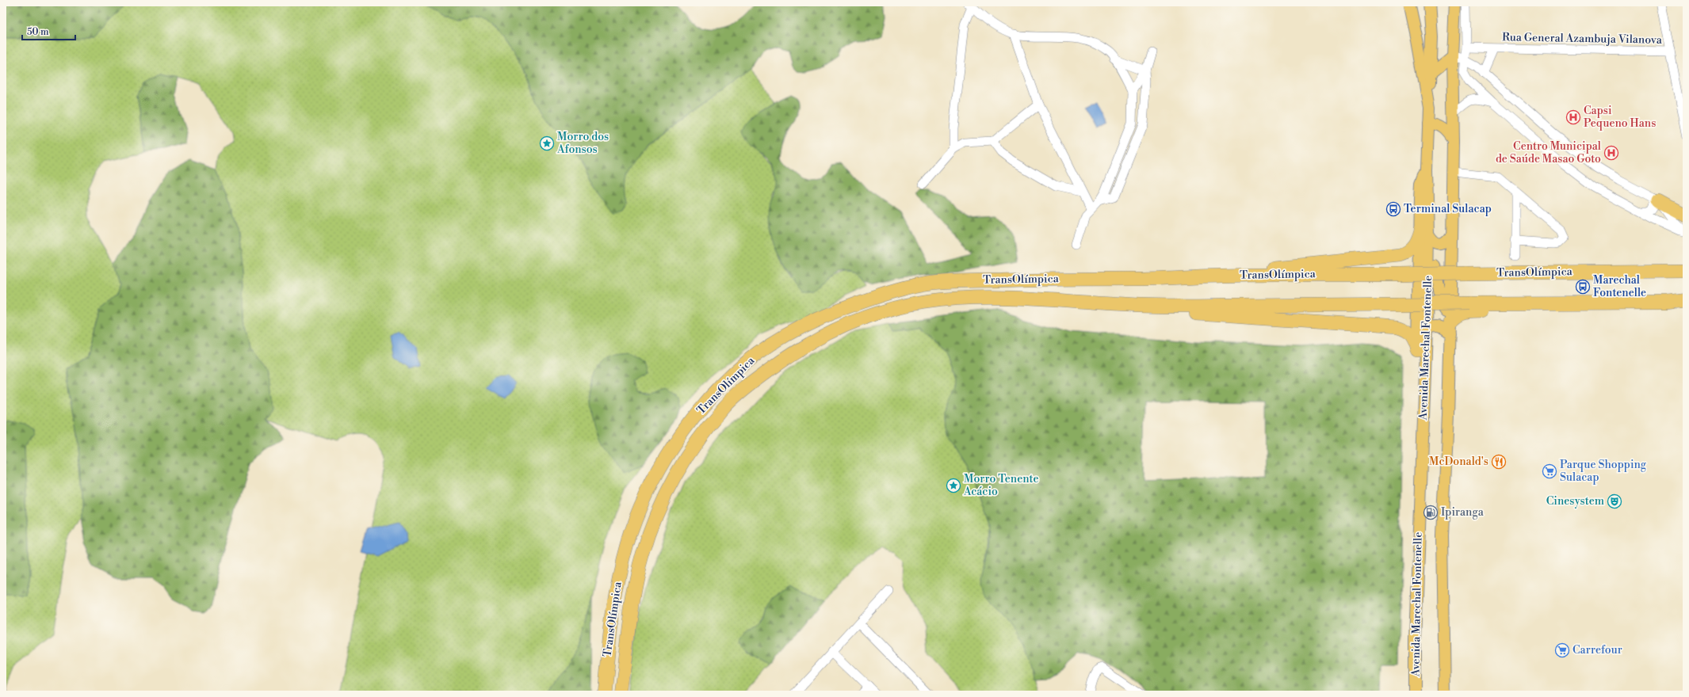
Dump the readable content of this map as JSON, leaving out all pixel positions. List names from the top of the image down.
{
  "streets": {
    "highway": ["TransOlímpica"],
    "main road": ["Avenida Marechal Fontenelle"],
    "street": ["Rua General Azambuja Vilanova"]
  },
  "places": {
    "hospital": ["Capsi Pequeno Hans", "Centro Municipal de Saúde Masao Goto"],
    "place": ["Morro dos Afonsos", "Morro Tenente Acácio"],
    "bus stop": ["Terminal Sulacap", "Marechal Fontenelle"],
    "restaurant": ["McDonald's"],
    "supermarket": ["Parque Shopping Sulacap", "Carrefour"],
    "theatre": ["Cinesystem"],
    "fuel station": ["Ipiranga"]
  },
  "scale_bar": "50 m"
}
